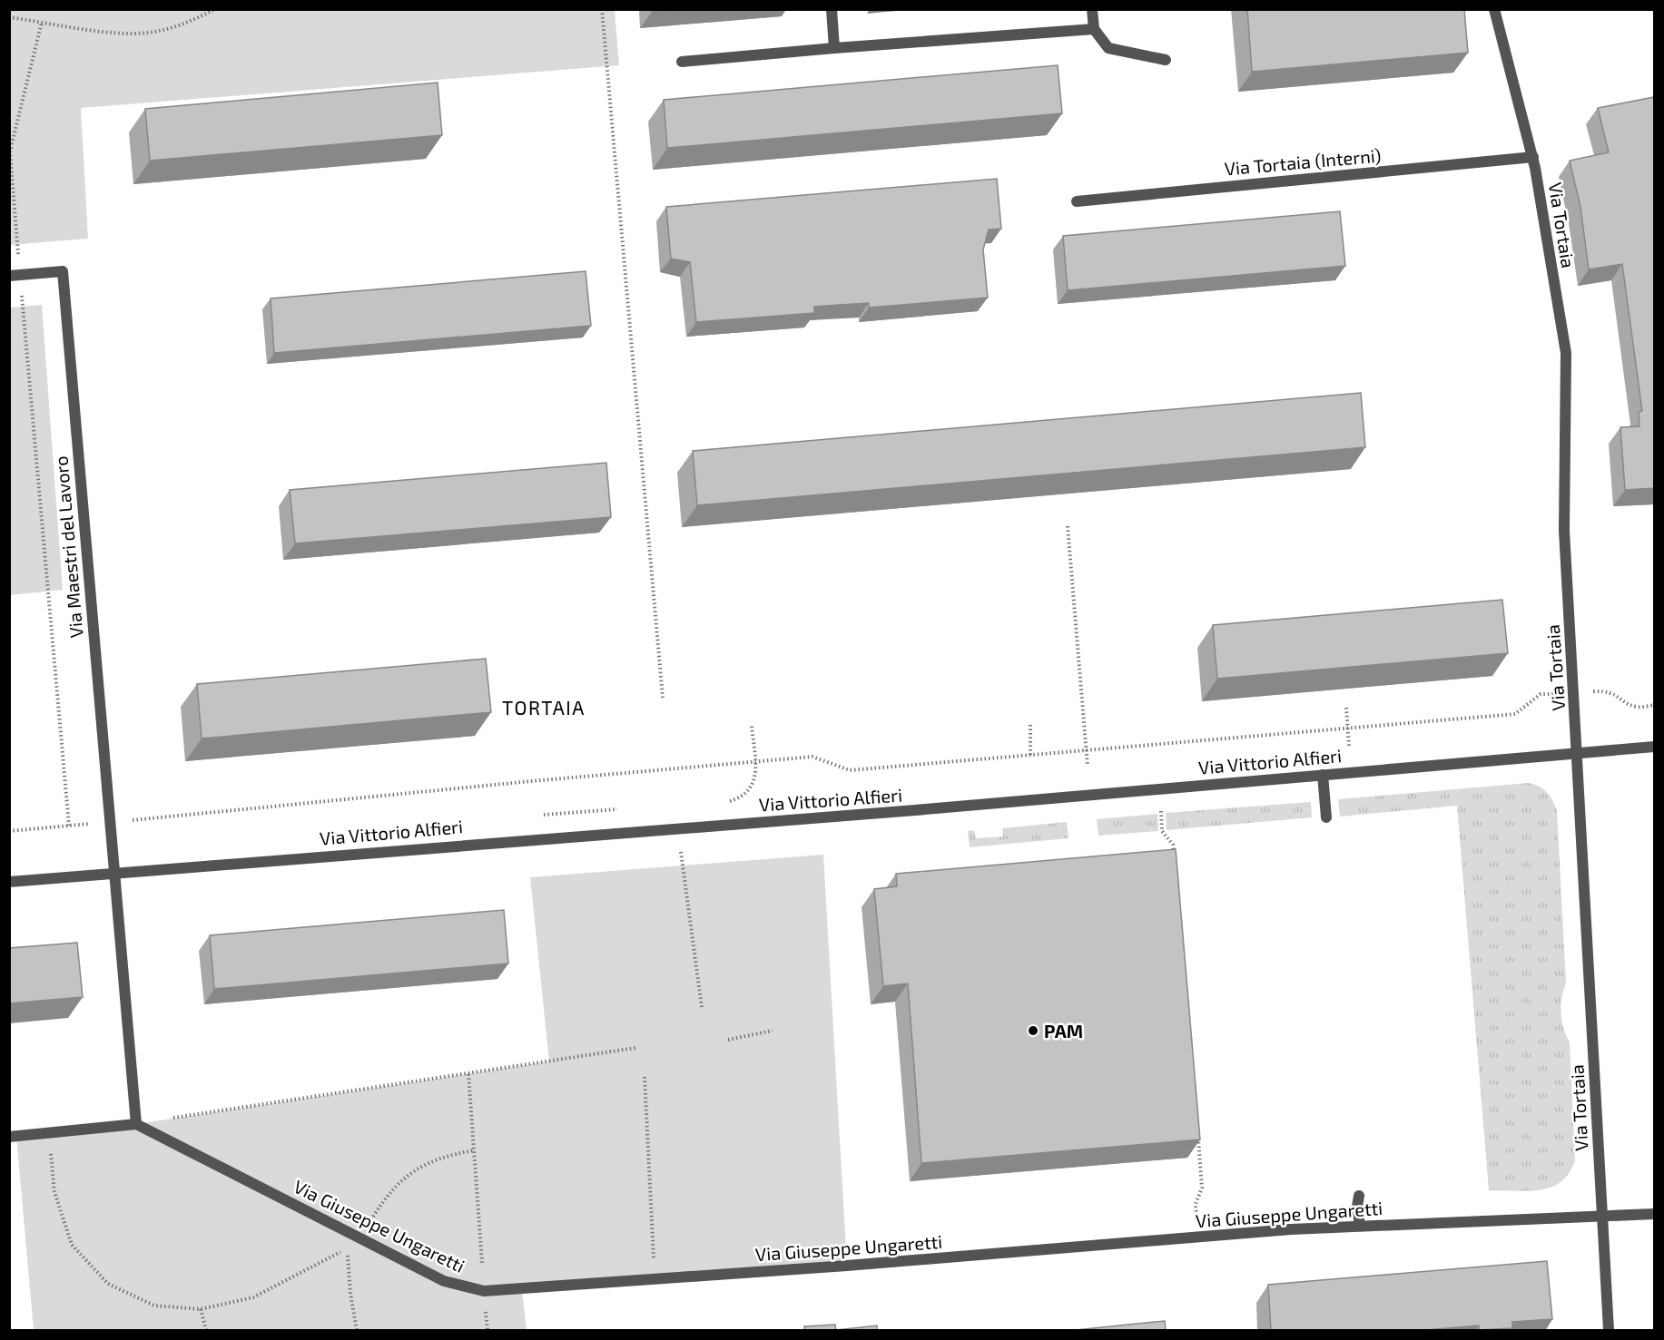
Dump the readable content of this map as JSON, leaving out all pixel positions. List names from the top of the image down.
{
  "streets": {
    "street": [
      "Via Tortaia (Interni)",
      "Via Tortaia",
      "Via Maestri del Lavoro",
      "Via Vittorio Alfieri",
      "Via Giuseppe Ungaretti"
    ]
  },
  "crossings": [
    ["Via Tortaia (Interni)", "Via Tortaia"],
    ["Via Tortaia", "Via Vittorio Alfieri"],
    ["Via Tortaia", "Via Giuseppe Ungaretti"],
    ["Via Maestri del Lavoro", "Via Vittorio Alfieri"]
  ],
  "districts": ["TORTAIA"],
  "places": ["PAM"]
}
